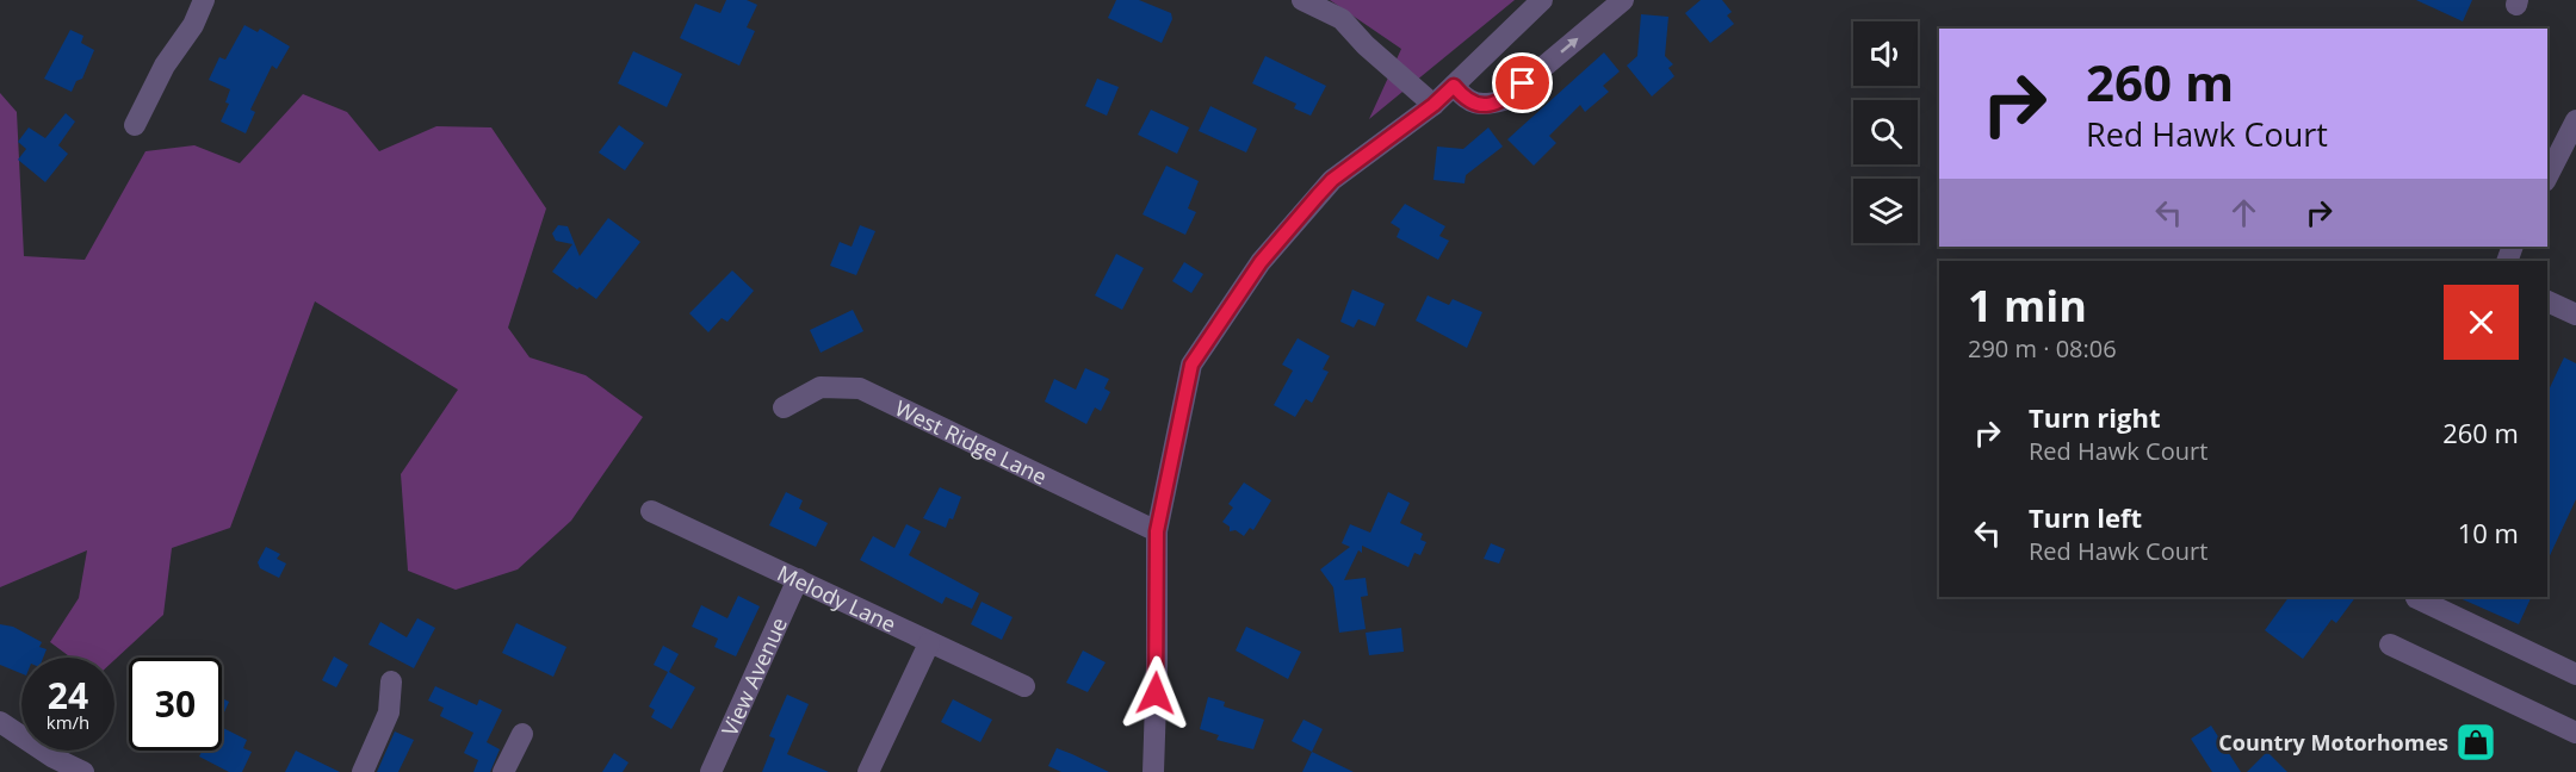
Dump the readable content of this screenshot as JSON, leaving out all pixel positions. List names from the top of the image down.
{
  "streets": {
    "street": ["West Ridge Lane", "Melody Lane", "View Avenue"]
  },
  "crossings": [
    ["Melody Lane", "View Avenue"]
  ],
  "places": {
    "shop": ["Country Motorhomes"]
  },
  "page": {
    "turn": ["260 m", "Red Hawk Court"],
    "heading": ["1 min", "290 m · 08:06"],
    "list": [
      {
        "name": "Turn right",
        "note": "Red Hawk Court",
        "value": "260 m"
      },
      {
        "name": "Turn left",
        "note": "Red Hawk Court",
        "value": "10 m"
      }
    ],
    "speed": "24 km/h",
    "limit": "30"
  }
}
